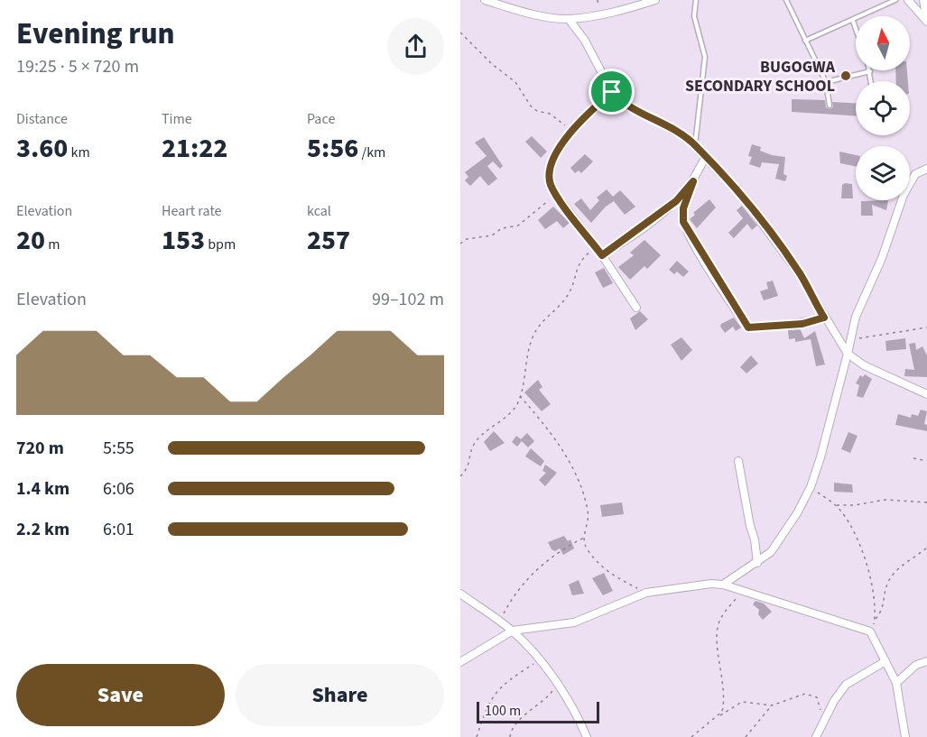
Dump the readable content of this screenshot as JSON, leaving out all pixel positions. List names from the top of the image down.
{
  "places": ["BUGOGWA SECONDARY SCHOOL"],
  "scale_bar": "100 m",
  "north": "top",
  "page": {
    "heading": ["Evening run", "19:25 · 5 × 720 m"],
    "stats": [
      ["Distance", "3.60 km"],
      ["Time", "21:22"],
      ["Pace", "5:56 /km"],
      ["Elevation", "20 m"],
      ["Heart rate", "153 bpm"],
      ["kcal", "257"]
    ],
    "chart": ["Elevation", "99–102 m"],
    "list": [
      {
        "name": "720 m",
        "note": "5:55"
      },
      {
        "name": "1.4 km",
        "note": "6:06"
      },
      {
        "name": "2.2 km",
        "note": "6:01"
      }
    ],
    "buttons": ["Save", "Share"],
    "scale": "100 m"
  }
}
